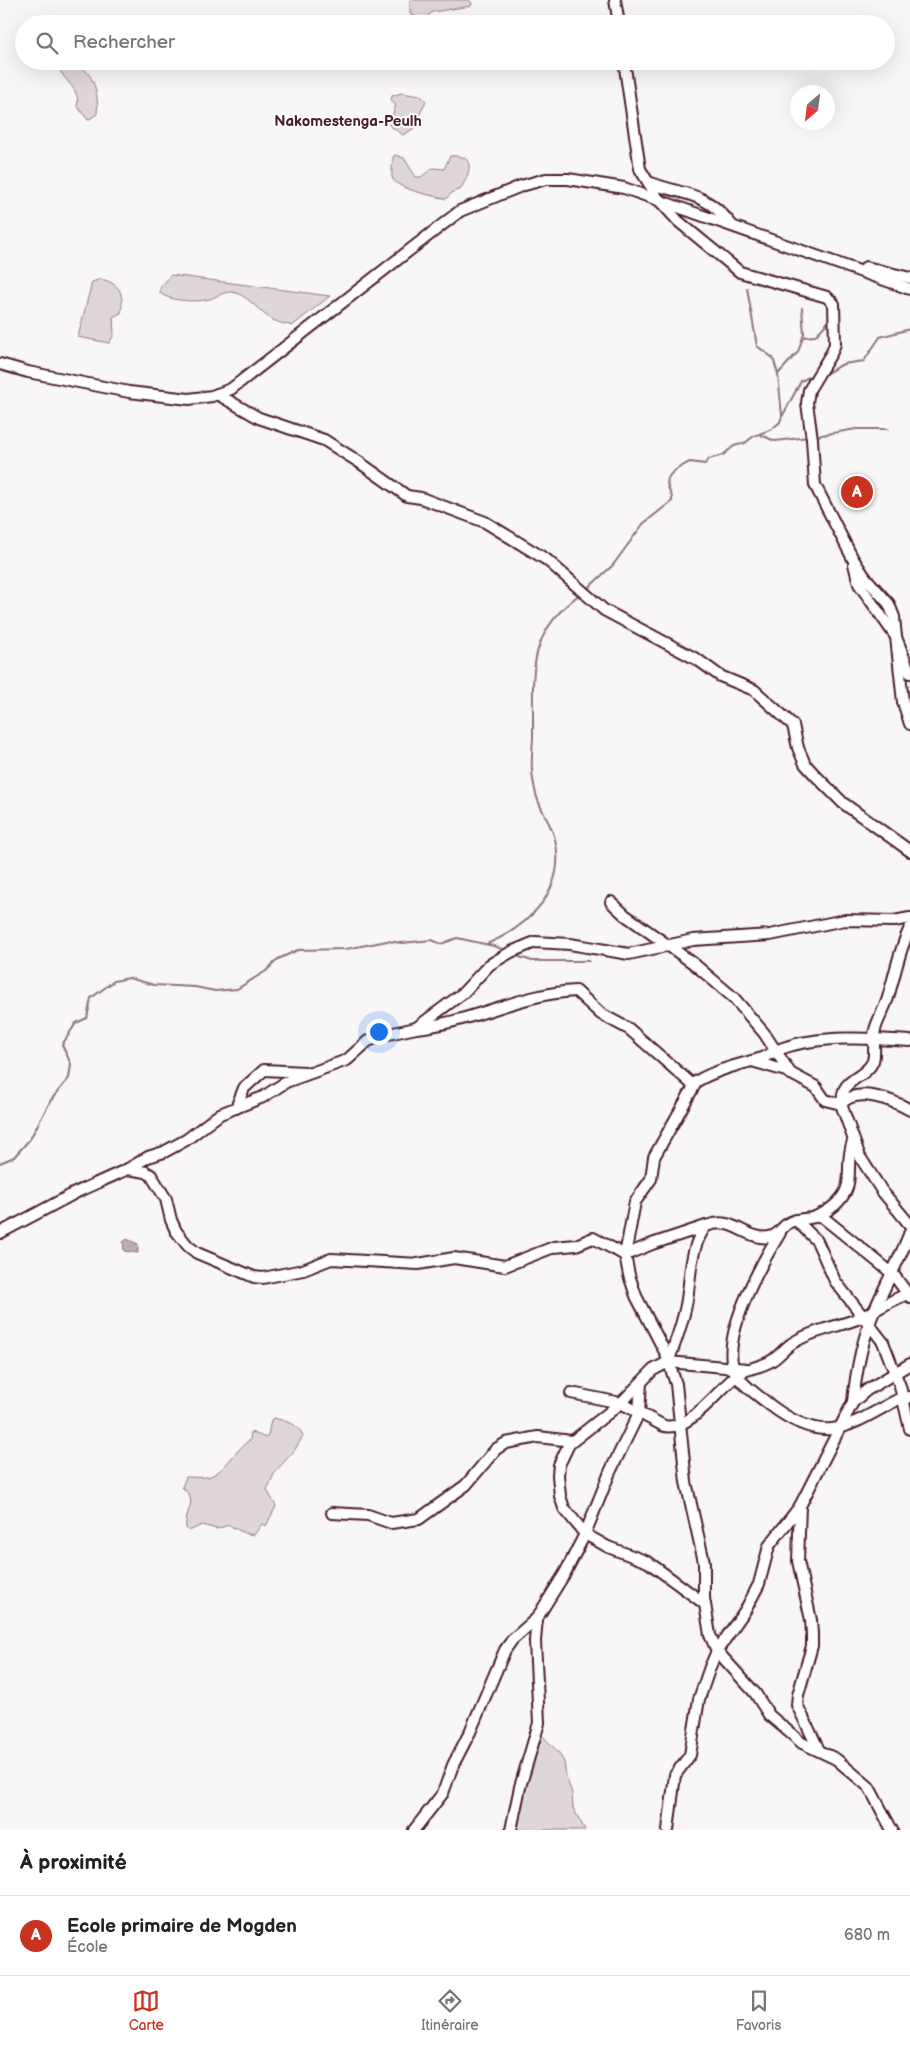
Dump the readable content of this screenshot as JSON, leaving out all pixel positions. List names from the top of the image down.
{
  "districts": ["Nakomestenga-Peulh"],
  "north": "bottom left",
  "page": {
    "search": "Rechercher",
    "pins": "A",
    "heading": "À proximité",
    "list": [
      {
        "mark": "A",
        "name": "Ecole primaire de Mogden",
        "note": "École",
        "value": "680 m"
      }
    ],
    "nav": ["Carte", "Itinéraire", "Favoris"]
  }
}
